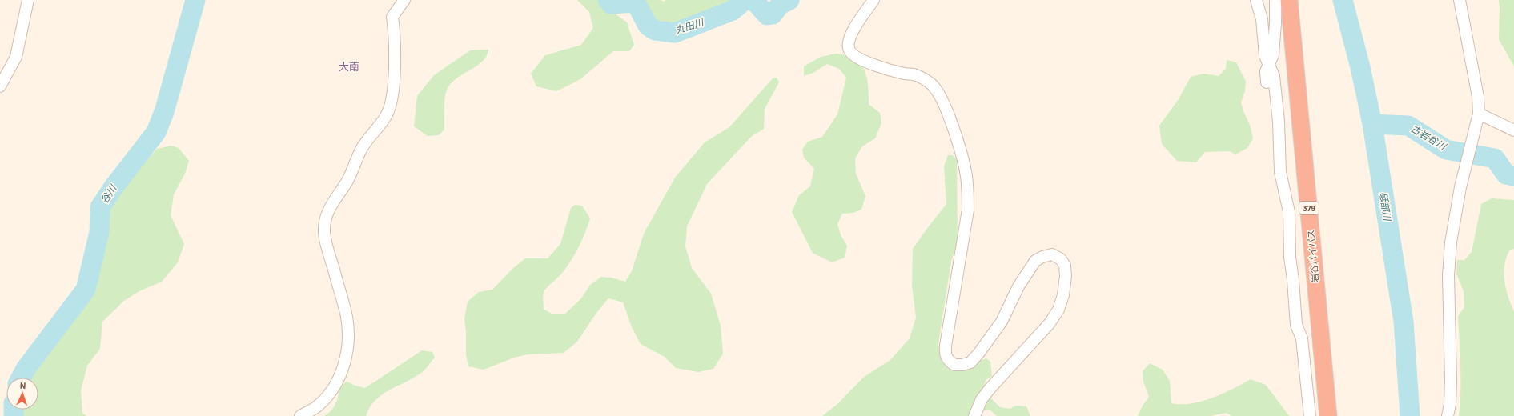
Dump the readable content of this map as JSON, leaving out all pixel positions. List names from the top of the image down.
{
  "streets": {
    "highway": ["379", "岩谷バイパス"]
  },
  "districts": ["大南"],
  "water": [
    "丸田川",
    "古岩谷川",
    "谷川",
    "砥部川"
  ],
  "north": "top"
}
